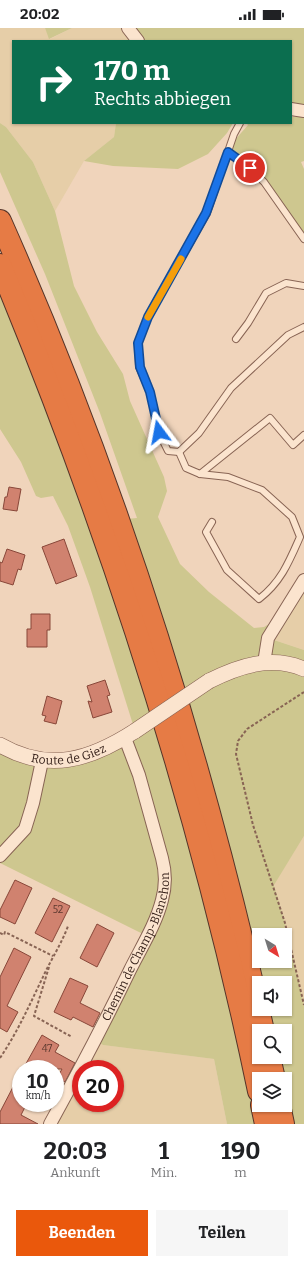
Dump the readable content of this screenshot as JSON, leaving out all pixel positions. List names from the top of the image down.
{
  "streets": {
    "street": ["Route de Giez", "Chemin de Champ-Blanchon"]
  },
  "crossings": [
    ["Route de Giez", "Chemin de Champ-Blanchon"]
  ],
  "house_numbers": ["52", "47"],
  "north": "bottom right",
  "page": {
    "status": "20:02",
    "turn": ["170 m", "Rechts abbiegen"],
    "speed": "10 km/h",
    "limit": "20",
    "eta": [
      "20:03",
      "Ankunft",
      "1",
      "Min.",
      "190",
      "m"
    ],
    "buttons": ["Beenden", "Teilen"]
  }
}
